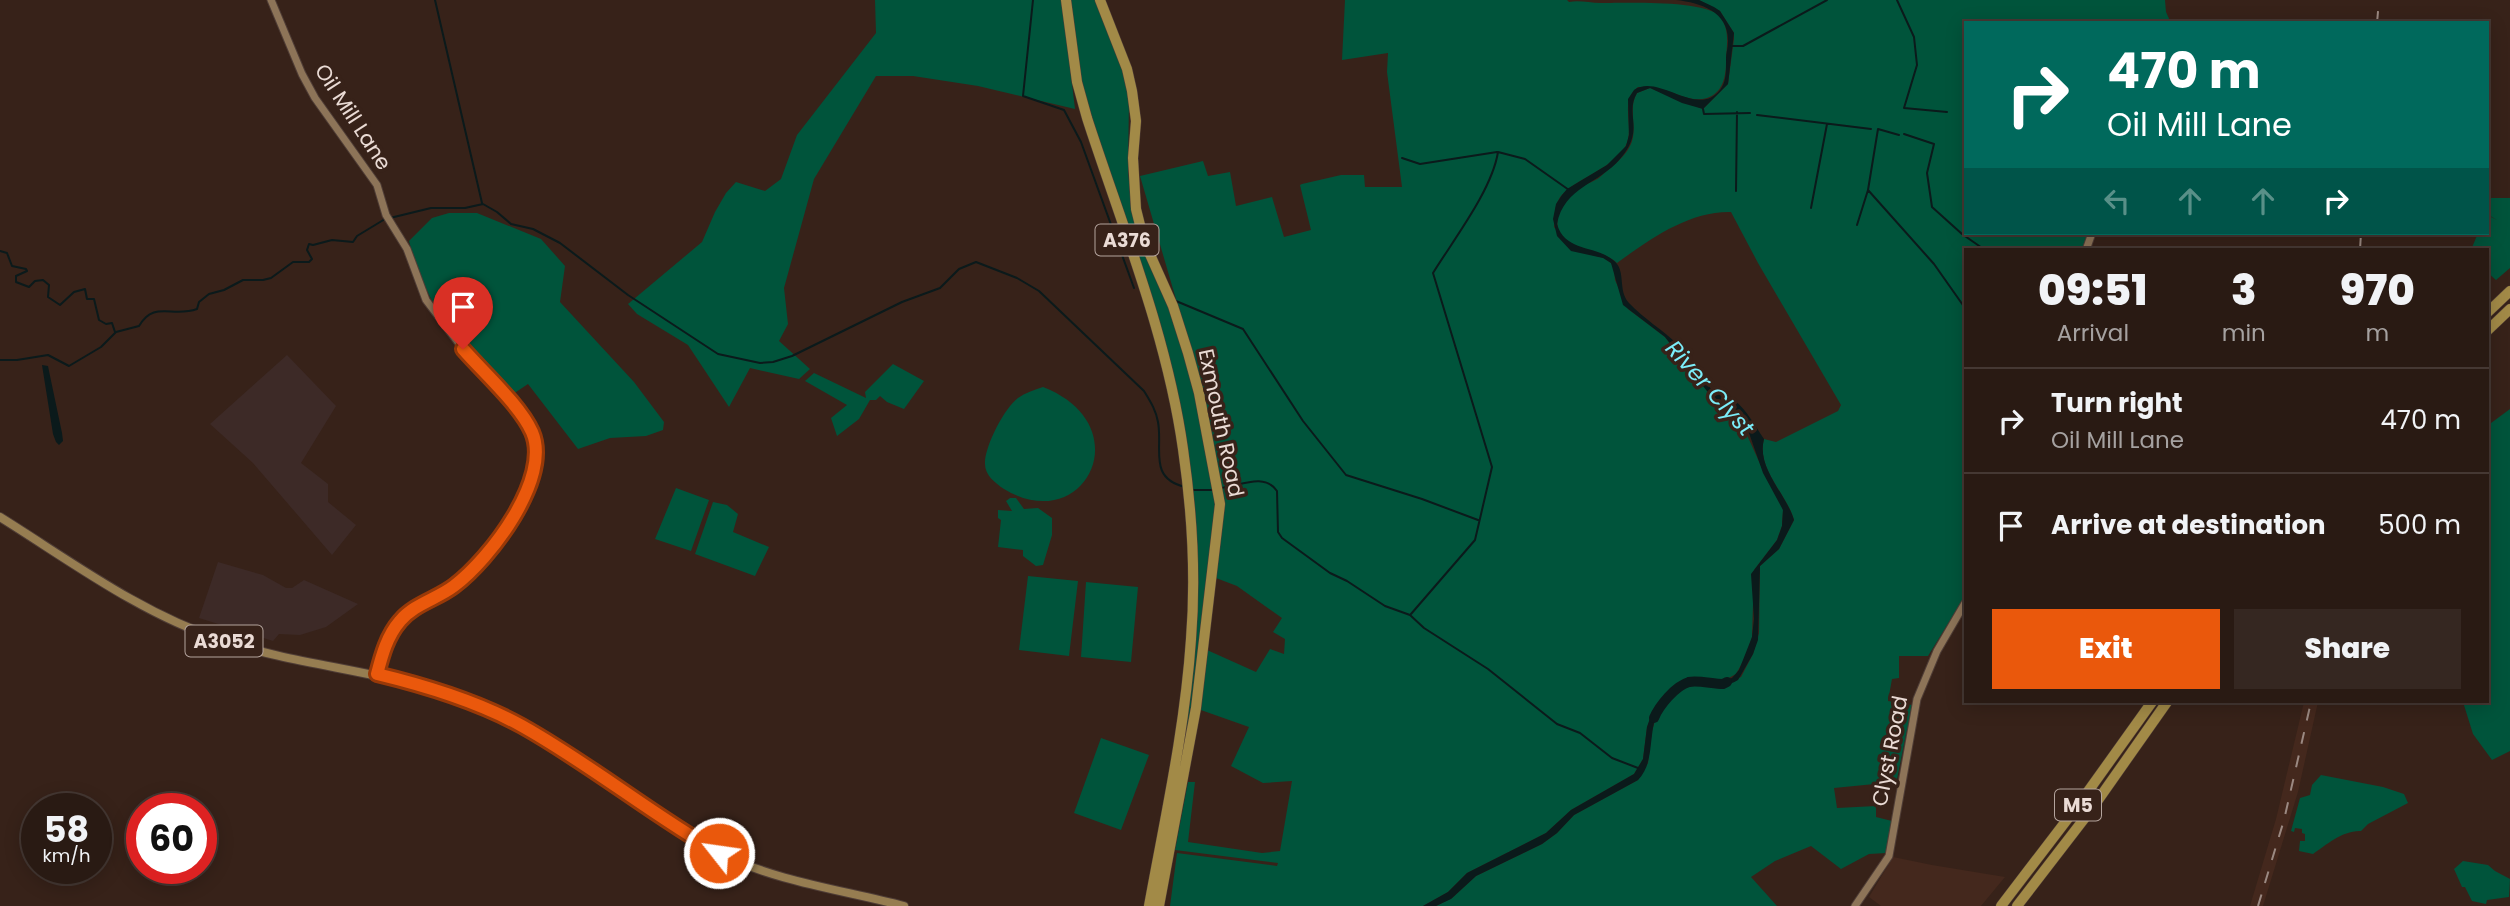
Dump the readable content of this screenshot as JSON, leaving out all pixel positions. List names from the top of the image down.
{
  "streets": {
    "highway": ["A376", "Exmouth Road", "M5"],
    "main road": ["A3052"],
    "street": ["Oil Mill Lane", "Clyst Road"]
  },
  "crossings": [
    ["Oil Mill Lane", "A3052"]
  ],
  "water": ["River Clyst"],
  "page": {
    "turn": ["470 m", "Oil Mill Lane"],
    "eta": [
      "09:51",
      "Arrival",
      "3",
      "min",
      "970",
      "m"
    ],
    "list": [
      {
        "name": "Turn right",
        "note": "Oil Mill Lane",
        "value": "470 m"
      },
      {
        "name": "Arrive at destination",
        "value": "500 m"
      }
    ],
    "buttons": ["Exit", "Share"],
    "speed": "58 km/h",
    "limit": "60"
  }
}
